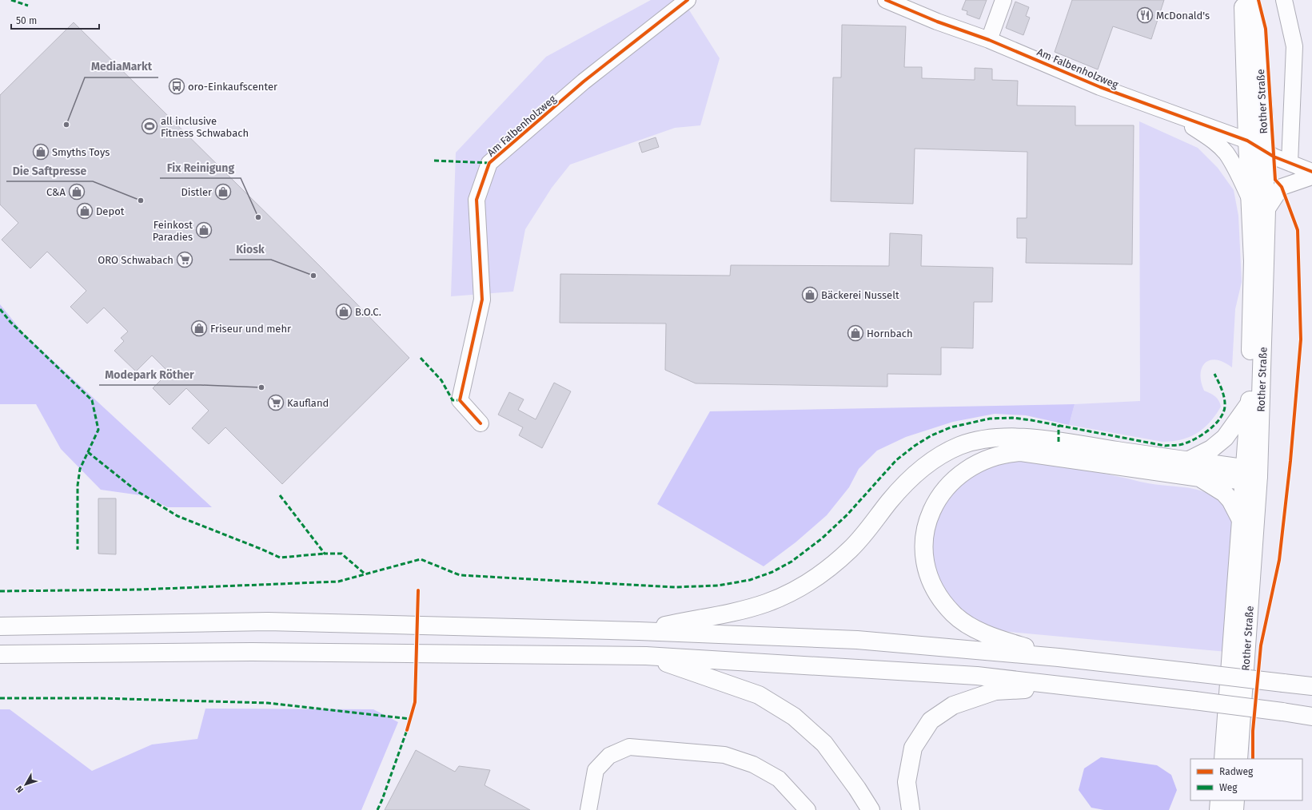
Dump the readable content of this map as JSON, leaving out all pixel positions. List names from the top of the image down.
{
  "streets": {
    "main road": ["Rother Straße"],
    "street": ["Am Falbenholzweg"]
  },
  "crossings": [
    ["Am Falbenholzweg", "Rother Straße"]
  ],
  "places": {
    "restaurant": ["McDonald's"],
    "bus stop": ["oro-Einkaufscenter"],
    "other": [
      "MediaMarkt",
      "Die Saftpresse",
      "Fix Reinigung",
      "Kiosk",
      "Modepark Röther"
    ],
    "sports": ["all inclusive Fitness Schwabach"],
    "shop": [
      "Smyths Toys",
      "C&A",
      "Distler",
      "Depot",
      "Feinkost Paradies",
      "Bäckerei Nusselt",
      "B.O.C.",
      "Friseur und mehr",
      "Hornbach"
    ],
    "supermarket": ["ORO Schwabach", "Kaufland"]
  },
  "legend": ["Radweg", "Weg"],
  "scale_bar": "50 m",
  "north": "bottom left"
}
